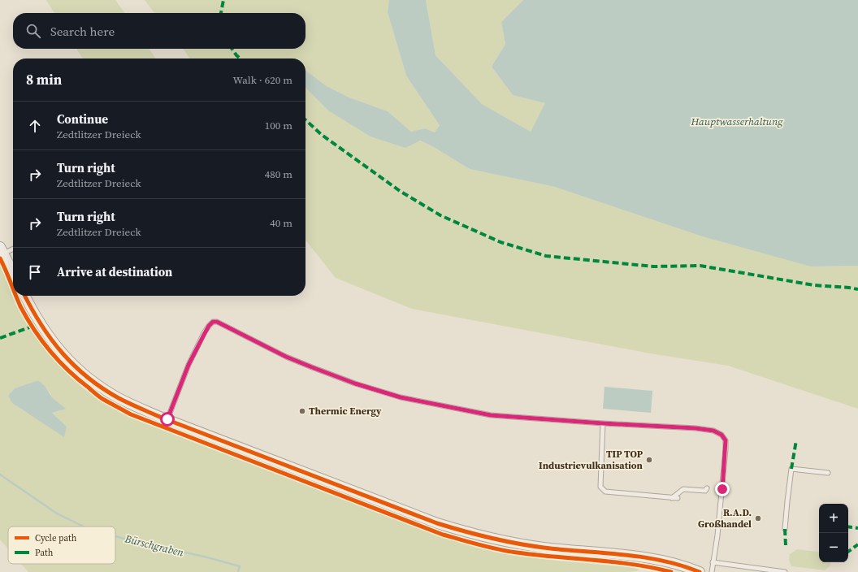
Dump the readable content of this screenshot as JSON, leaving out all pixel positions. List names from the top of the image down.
{
  "water": ["Hauptwasserhaltung", "Bürschgraben"],
  "places": ["Thermic Energy", "TIP TOP Industrievulkanisation", "R.A.D. Großhandel"],
  "legend": ["Cycle path", "Path"],
  "page": {
    "search": "Search here",
    "heading": ["8 min", "Walk · 620 m"],
    "list": [
      ["Continue", "Zedtlitzer Dreieck", "100 m"],
      ["Turn right", "Zedtlitzer Dreieck", "480 m"],
      ["Turn right", "Zedtlitzer Dreieck", "40 m"],
      "Arrive at destination"
    ],
    "map_buttons": ["+", "−"]
  }
}
